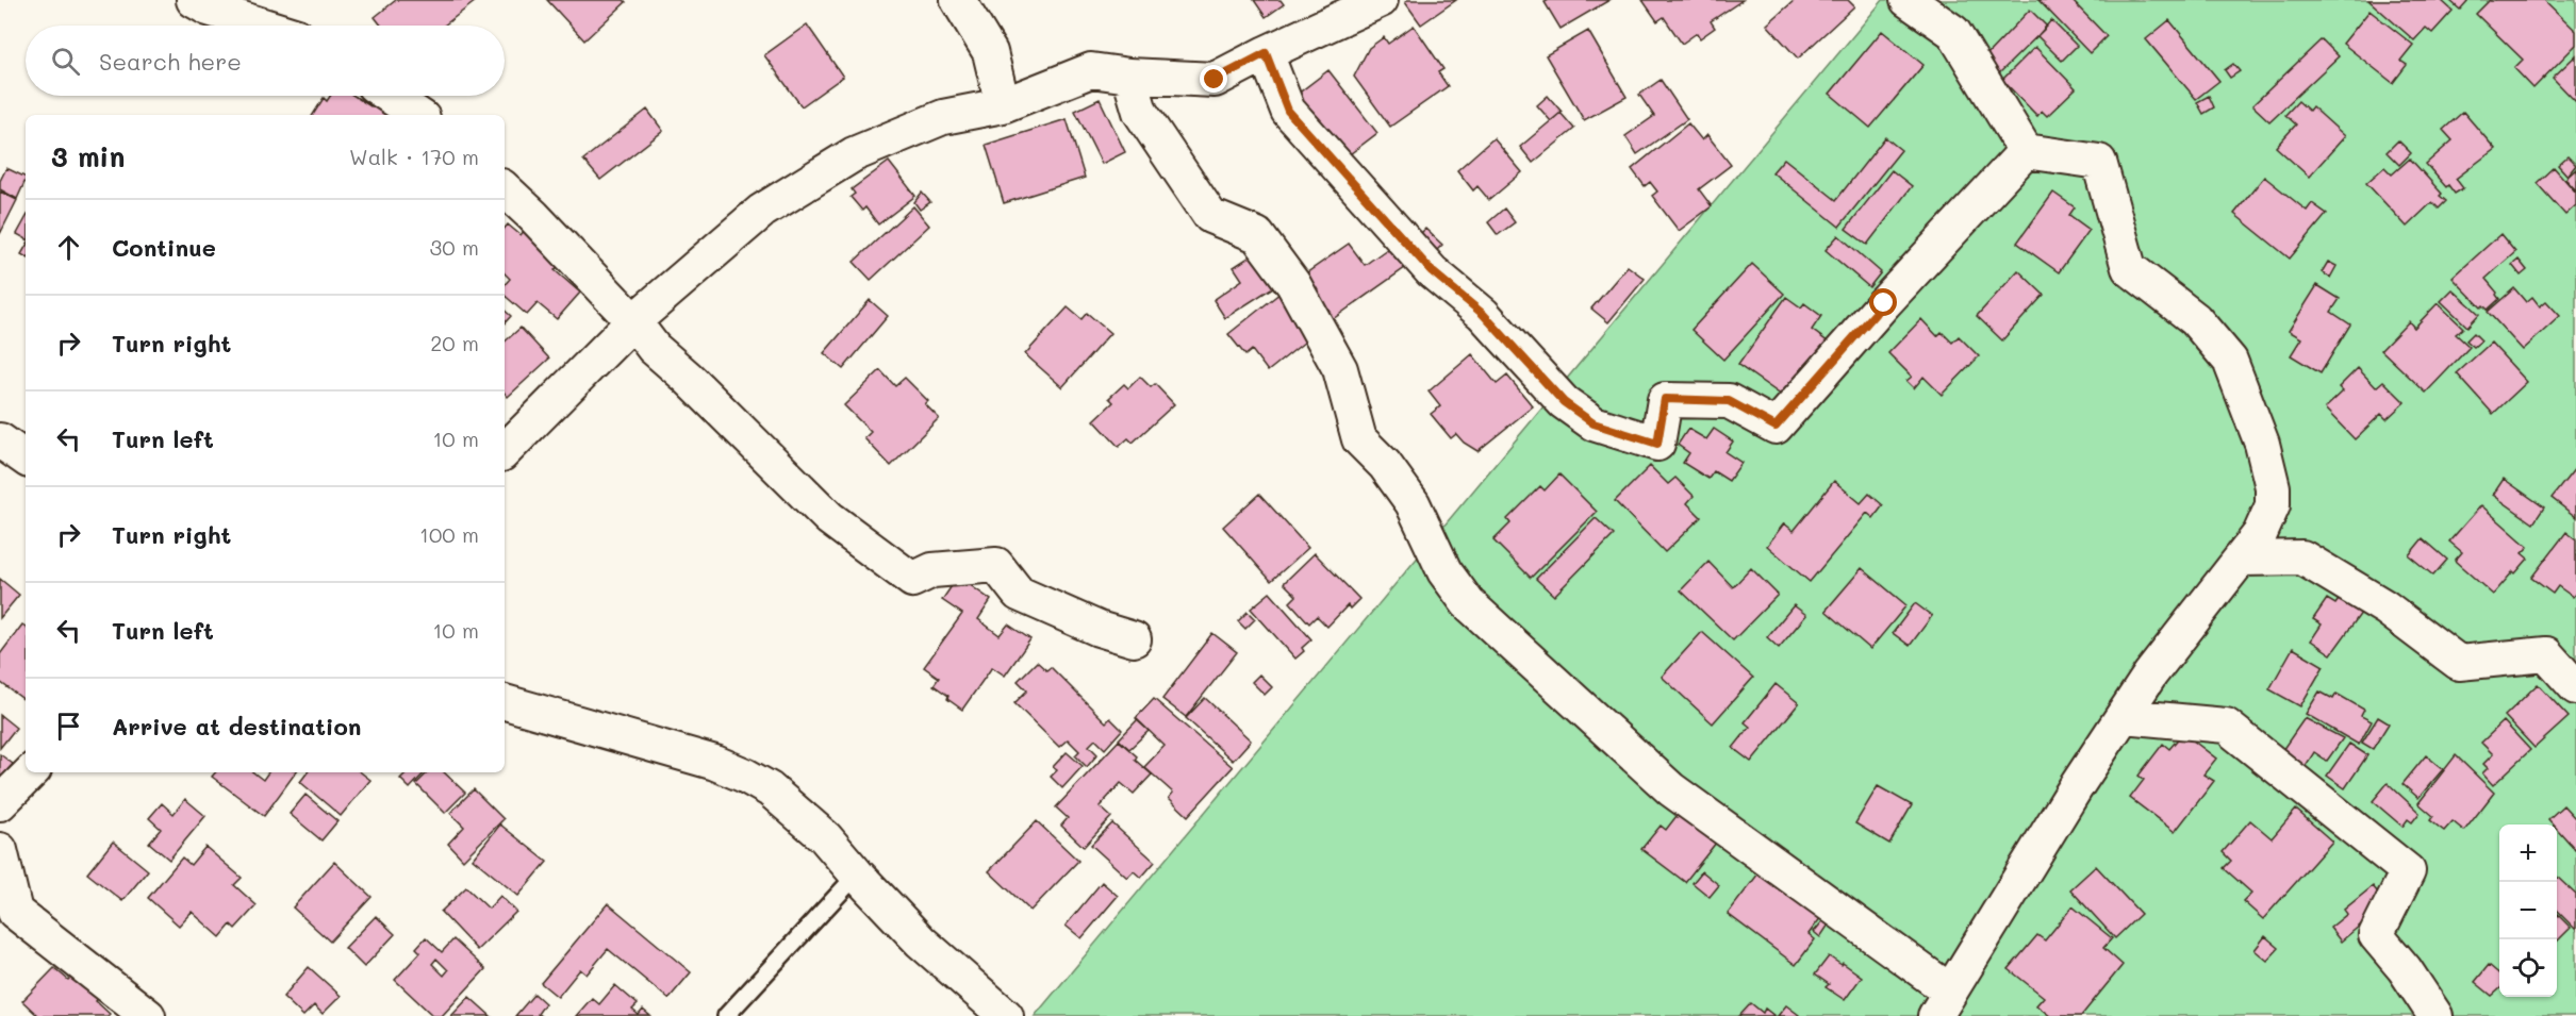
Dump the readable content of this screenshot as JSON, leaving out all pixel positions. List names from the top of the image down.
{
  "page": {
    "search": "Search here",
    "heading": ["3 min", "Walk · 170 m"],
    "list": [
      ["Continue", "30 m"],
      ["Turn right", "20 m"],
      ["Turn left", "10 m"],
      ["Turn right", "100 m"],
      ["Turn left", "10 m"],
      "Arrive at destination"
    ],
    "map_buttons": ["+", "−"]
  }
}
